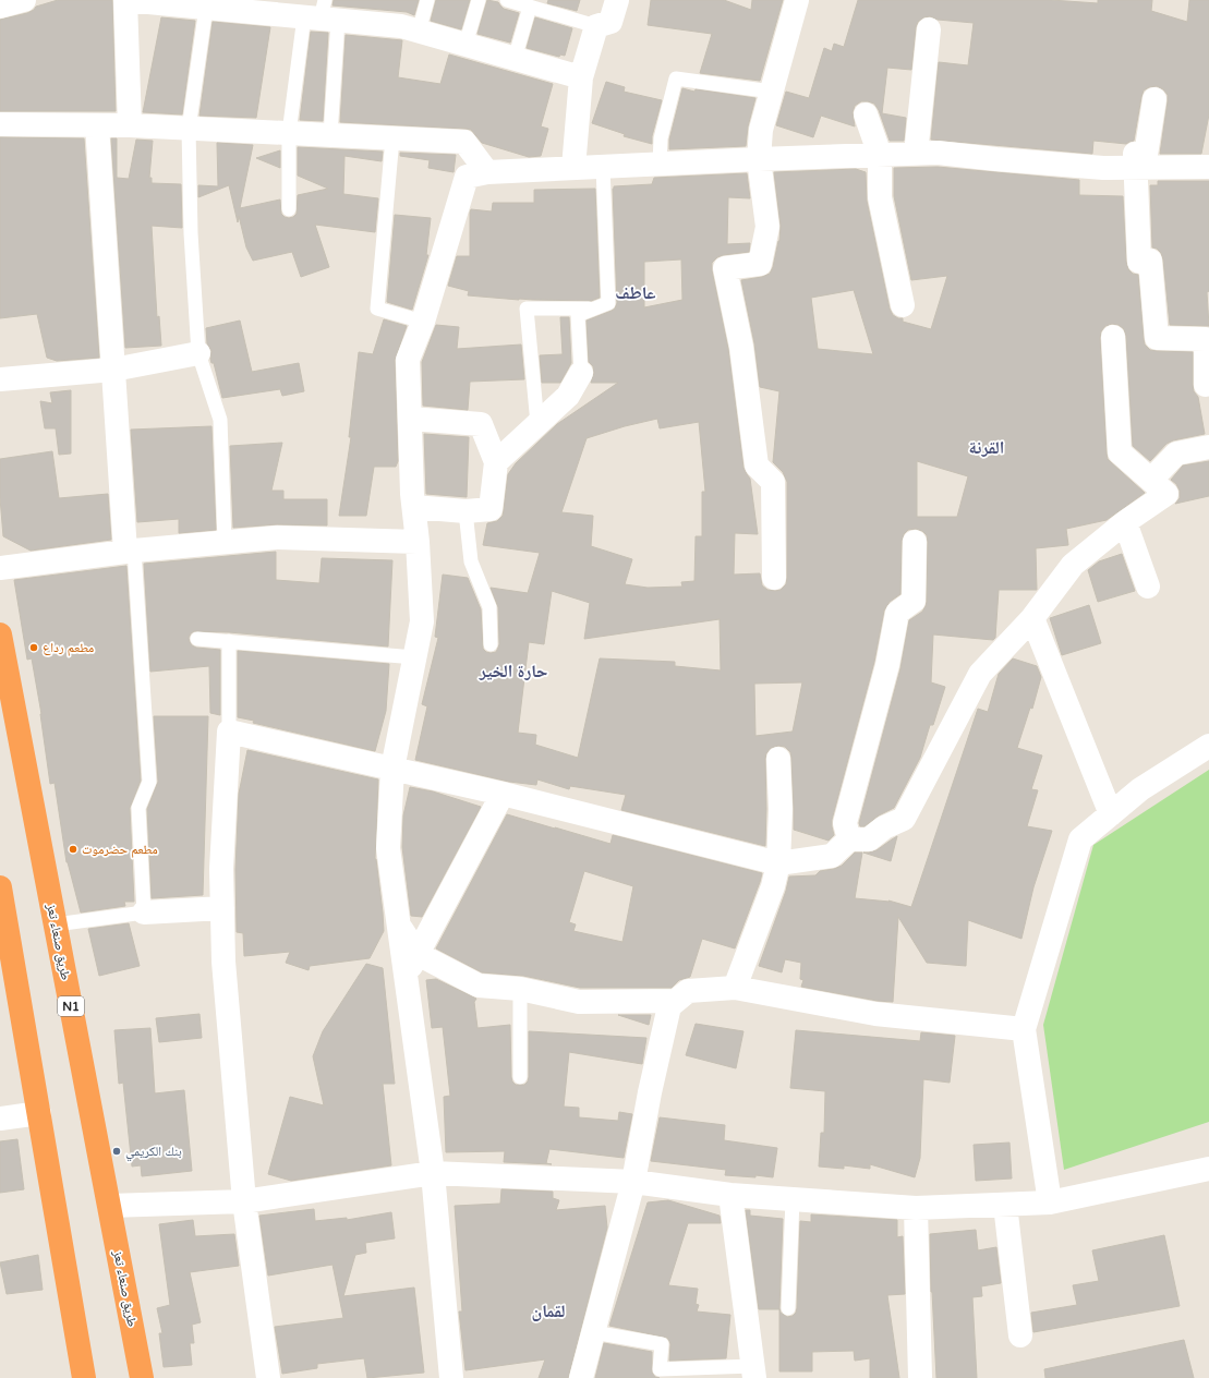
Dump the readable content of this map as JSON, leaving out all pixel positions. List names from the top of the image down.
{
  "streets": {
    "highway": ["طريق صنعاء تعز", "N1"]
  },
  "districts": [
    "عاطف",
    "القرنة",
    "حارة الخير",
    "لقمان"
  ],
  "places": ["مطعم رداع", "مطعم حضرموت", "بنك الكريمي"]
}
